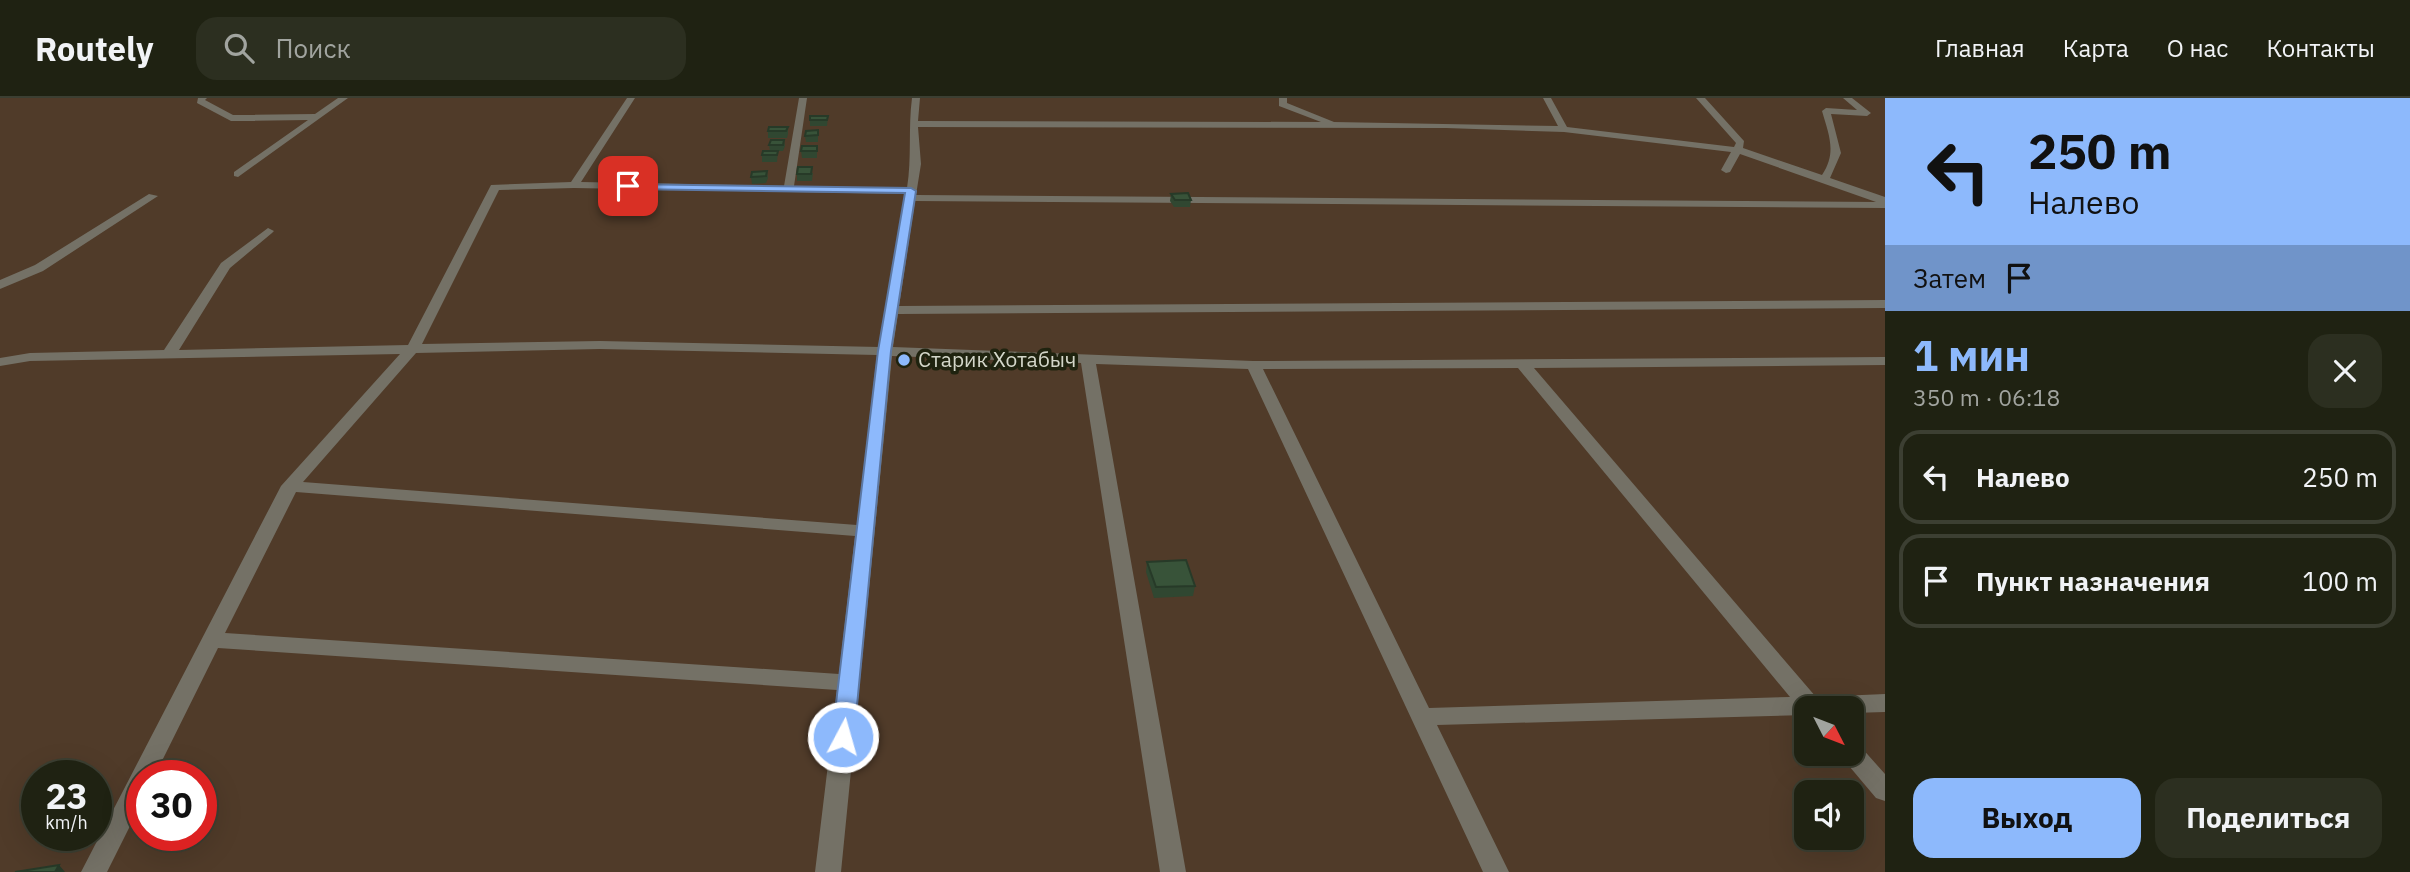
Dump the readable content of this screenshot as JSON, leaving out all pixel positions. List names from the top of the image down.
{
  "places": ["Старик Хотабыч"],
  "north": "bottom right",
  "page": {
    "header": "Routely",
    "search": "Поиск",
    "nav": [
      "Главная",
      "Карта",
      "О нас",
      "Контакты"
    ],
    "turn": ["250 m", "Налево"],
    "then": "Затем",
    "heading": ["1 мин", "350 m · 06:18"],
    "list": [
      {
        "name": "Налево",
        "value": "250 m"
      },
      {
        "name": "Пункт назначения",
        "value": "100 m"
      }
    ],
    "speed": "23 km/h",
    "limit": "30",
    "buttons": ["Выход", "Поделиться"]
  }
}
